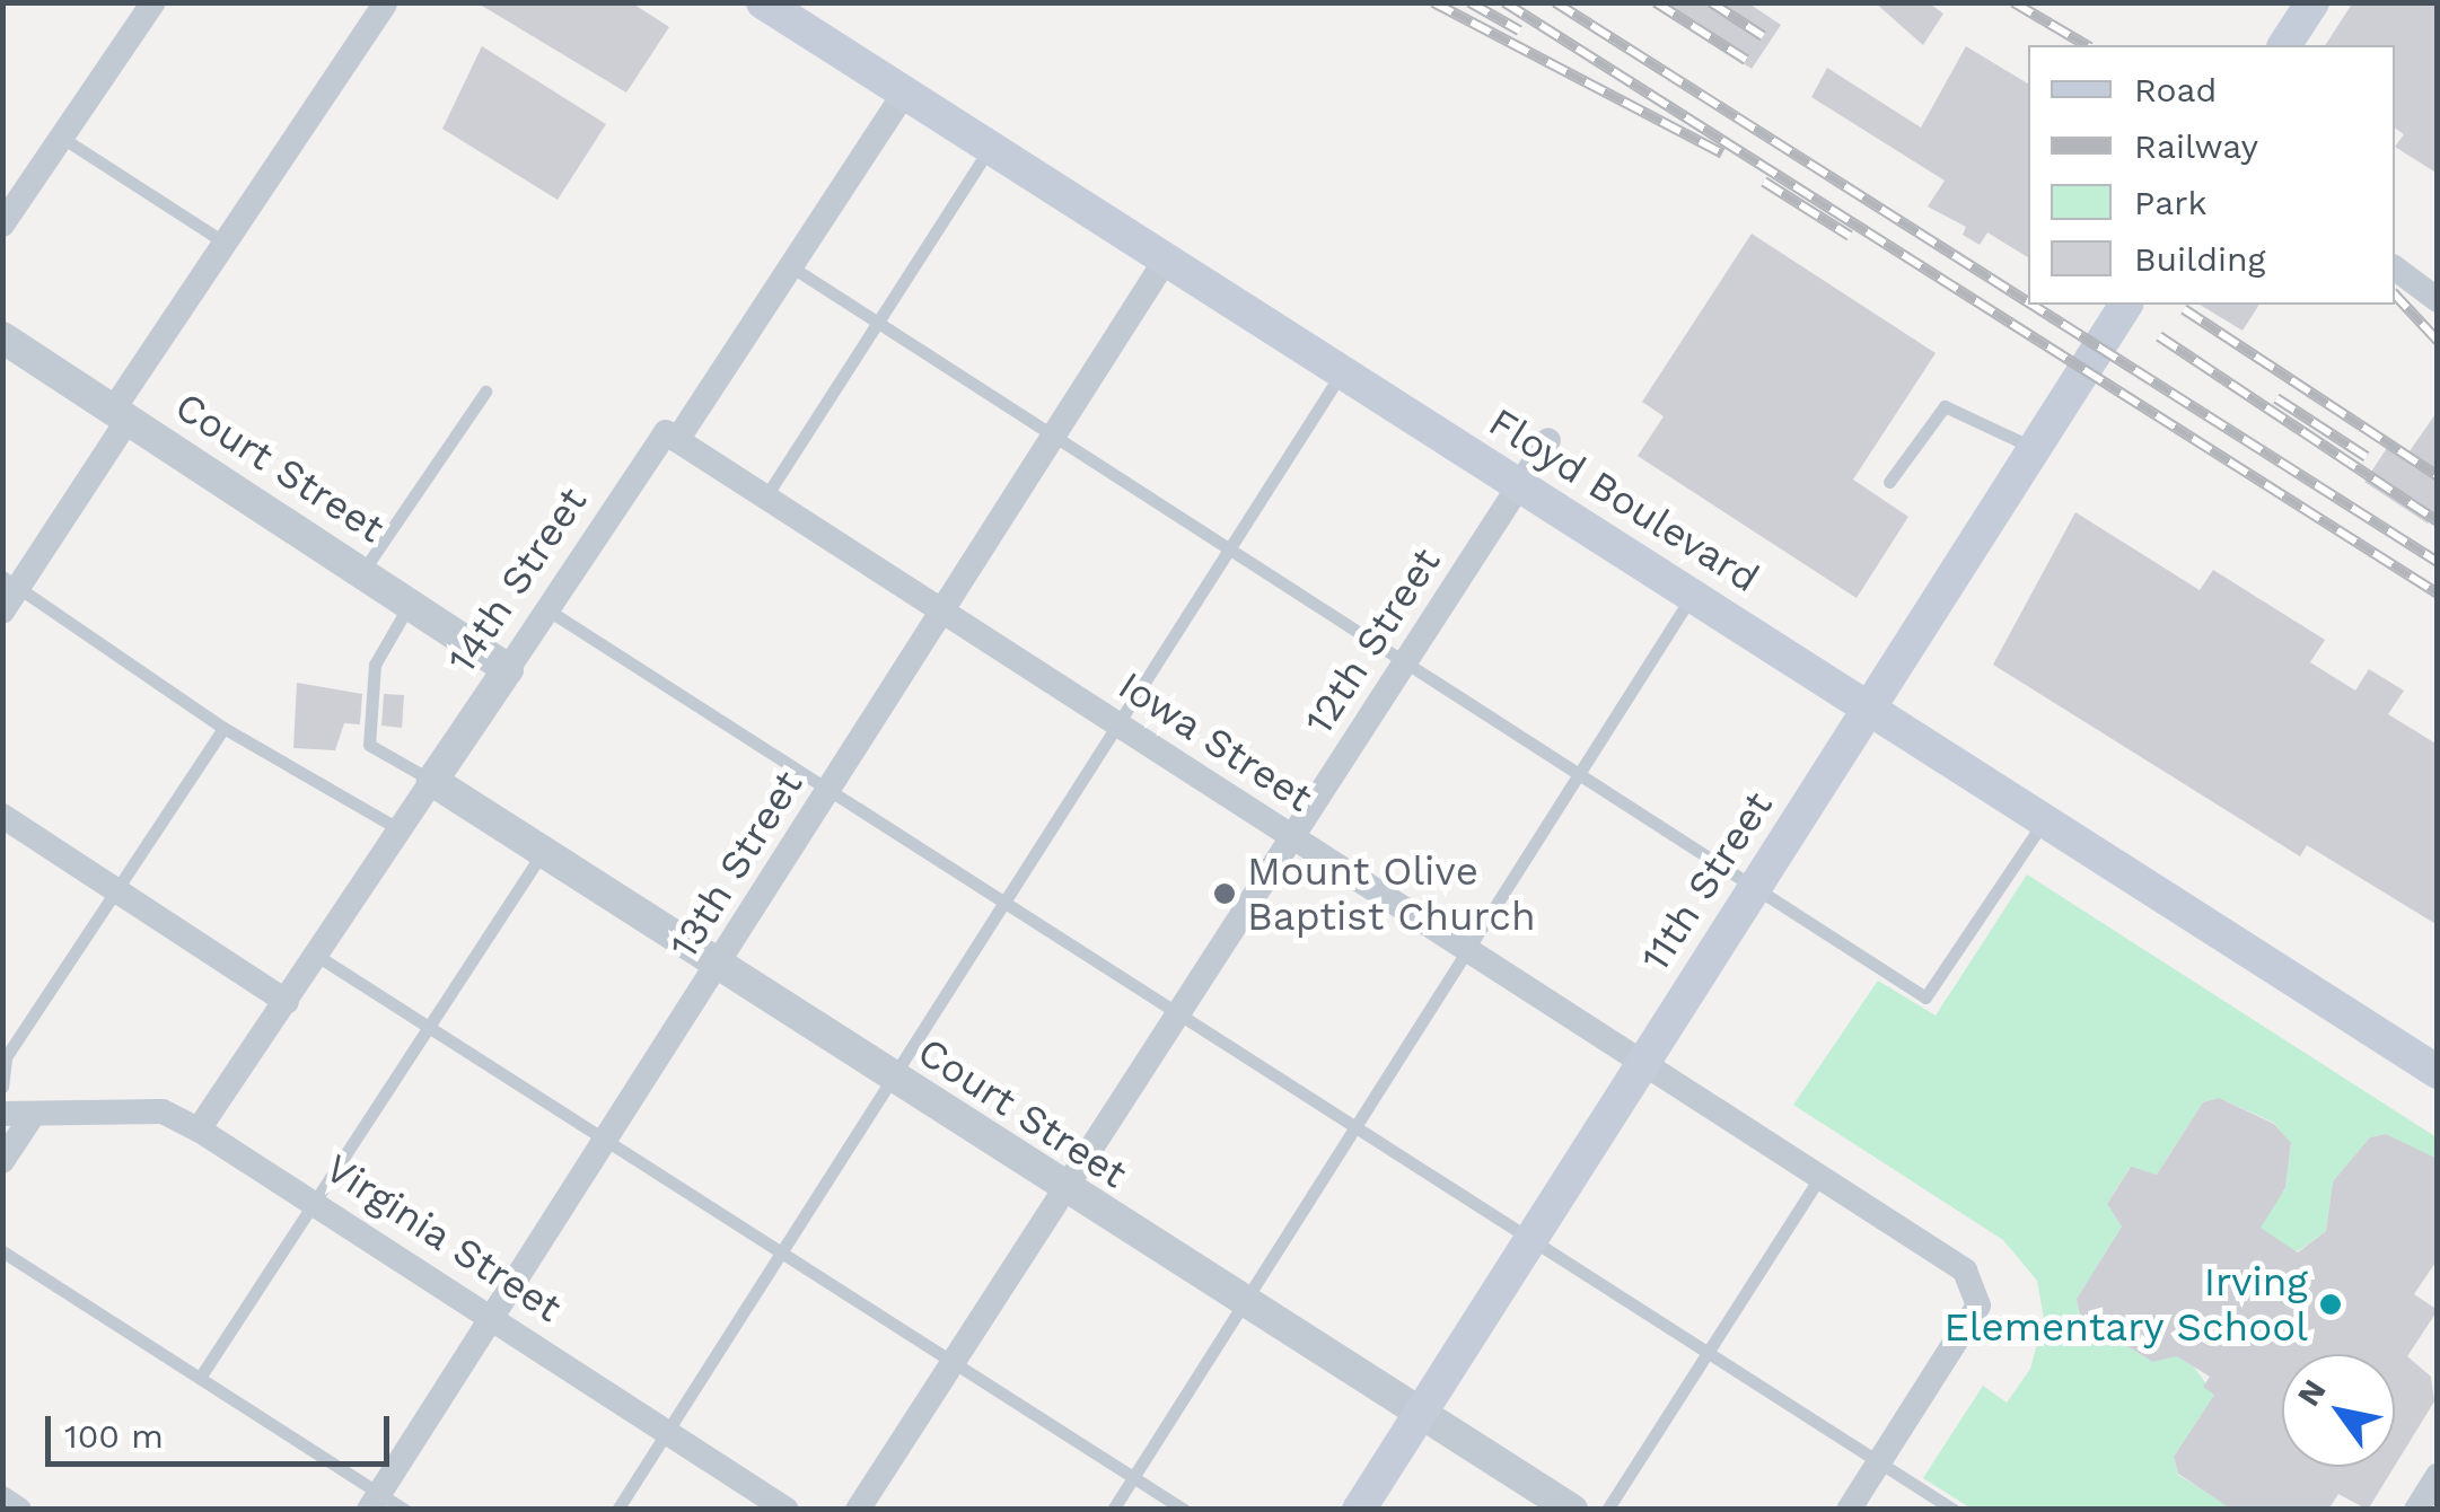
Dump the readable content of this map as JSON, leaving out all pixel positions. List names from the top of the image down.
{
  "streets": {
    "main road": ["Floyd Boulevard", "11th Street"],
    "street": [
      "Court Street",
      "14th Street",
      "12th Street",
      "Iowa Street",
      "13th Street",
      "Virginia Street"
    ]
  },
  "crossings": [
    ["Court Street", "14th Street"],
    ["Court Street", "12th Street"],
    ["Court Street", "13th Street"],
    ["Court Street", "11th Street"],
    ["Floyd Boulevard", "14th Street"],
    ["Floyd Boulevard", "12th Street"],
    ["Floyd Boulevard", "13th Street"],
    ["Floyd Boulevard", "11th Street"],
    ["14th Street", "Iowa Street"],
    ["14th Street", "Virginia Street"],
    ["12th Street", "Iowa Street"],
    ["Iowa Street", "13th Street"],
    ["Iowa Street", "11th Street"],
    ["13th Street", "Virginia Street"]
  ],
  "places": ["Mount Olive Baptist Church", "Irving Elementary School"],
  "legend": [
    "Road",
    "Railway",
    "Park",
    "Building"
  ],
  "scale_bar": "100 m",
  "north": "top left"
}
